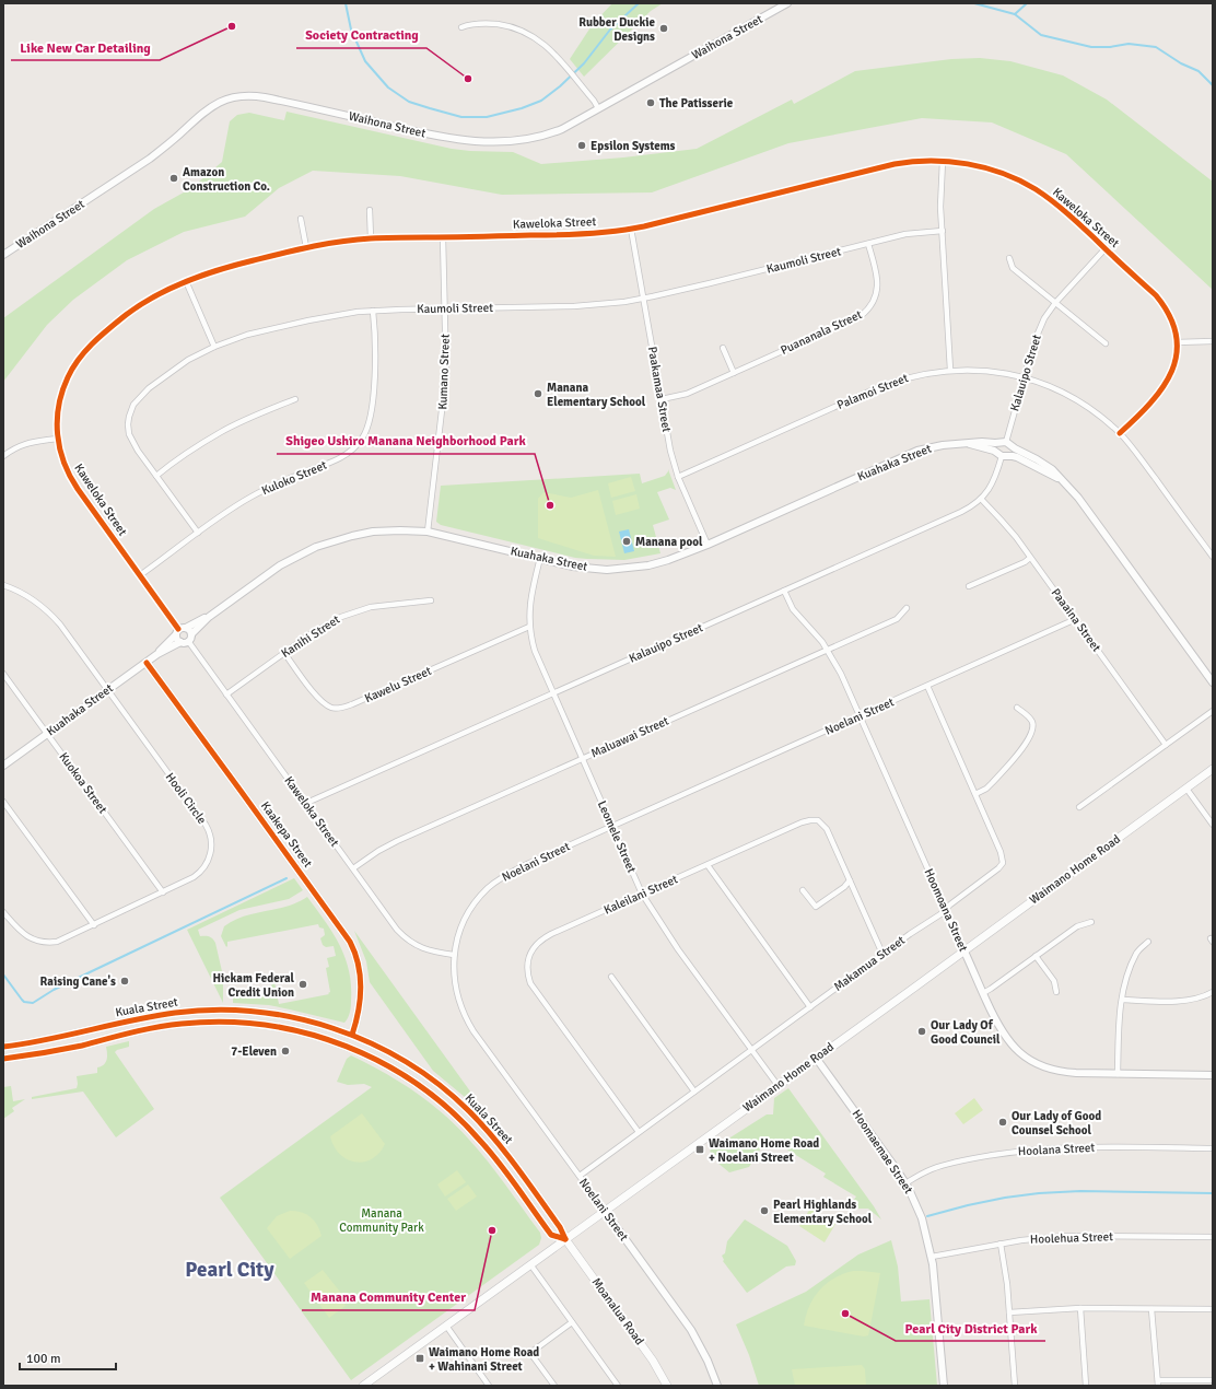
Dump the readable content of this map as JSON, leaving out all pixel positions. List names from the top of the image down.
{
  "streets": {
    "main road": ["Waimano Home Road", "Kuala Street", "Moanalua Road"],
    "street": [
      "Waihona Street",
      "Kaweloka Street",
      "Kaumoli Street",
      "Puananala Street",
      "Kumano Street",
      "Kalauipo Street",
      "Paakamaa Street",
      "Palamoi Street",
      "Kuahaka Street",
      "Kuloko Street",
      "Paaaina Street",
      "Kanihi Street",
      "Kawelu Street",
      "Noelani Street",
      "Maluawai Street",
      "Kuokoa Street",
      "Hooli Circle",
      "Kaakepa Street",
      "Leomele Street",
      "Kaleilani Street",
      "Hoomoana Street",
      "Makamua Street",
      "Hoolana Street",
      "Hoomaemae Street",
      "Hoolehua Street"
    ]
  },
  "crossings": [
    ["Kaweloka Street", "Kumano Street"],
    ["Kaweloka Street", "Kalauipo Street"],
    ["Kaweloka Street", "Paakamaa Street"],
    ["Kaweloka Street", "Palamoi Street"],
    ["Kaweloka Street", "Kuahaka Street"],
    ["Kaweloka Street", "Kuloko Street"],
    ["Kaweloka Street", "Kanihi Street"],
    ["Kaweloka Street", "Noelani Street"],
    ["Kaweloka Street", "Maluawai Street"],
    ["Kaumoli Street", "Puananala Street"],
    ["Kaumoli Street", "Kumano Street"],
    ["Kaumoli Street", "Paakamaa Street"],
    ["Kaumoli Street", "Kuloko Street"],
    ["Puananala Street", "Paakamaa Street"],
    ["Kumano Street", "Kuahaka Street"],
    ["Kalauipo Street", "Palamoi Street"],
    ["Kalauipo Street", "Kuahaka Street"],
    ["Kalauipo Street", "Paaaina Street"],
    ["Kalauipo Street", "Leomele Street"],
    ["Kalauipo Street", "Hoomoana Street"],
    ["Paakamaa Street", "Palamoi Street"],
    ["Paakamaa Street", "Kuahaka Street"],
    ["Kuahaka Street", "Kuokoa Street"],
    ["Kuahaka Street", "Hooli Circle"],
    ["Kuahaka Street", "Kaakepa Street"],
    ["Kuahaka Street", "Leomele Street"],
    ["Paaaina Street", "Noelani Street"],
    ["Kanihi Street", "Kawelu Street"],
    ["Kawelu Street", "Leomele Street"],
    ["Noelani Street", "Leomele Street"],
    ["Noelani Street", "Waimano Home Road"],
    ["Noelani Street", "Hoomoana Street"],
    ["Noelani Street", "Makamua Street"],
    ["Maluawai Street", "Leomele Street"],
    ["Maluawai Street", "Hoomoana Street"],
    ["Kuokoa Street", "Hooli Circle"],
    ["Kaakepa Street", "Kuala Street"],
    ["Leomele Street", "Waimano Home Road"],
    ["Leomele Street", "Kaleilani Street"],
    ["Leomele Street", "Makamua Street"],
    ["Waimano Home Road", "Hoomoana Street"],
    ["Waimano Home Road", "Kuala Street"],
    ["Waimano Home Road", "Hoomaemae Street"],
    ["Waimano Home Road", "Moanalua Road"],
    ["Kaleilani Street", "Makamua Street"],
    ["Hoomoana Street", "Makamua Street"],
    ["Kuala Street", "Moanalua Road"],
    ["Hoolana Street", "Hoomaemae Street"],
    ["Hoomaemae Street", "Hoolehua Street"]
  ],
  "districts": ["Pearl City"],
  "parks": ["Manana Community Park"],
  "places": {
    "other": [
      "Like New Car Detailing",
      "Rubber Duckie Designs",
      "Society Contracting",
      "The Patisserie",
      "Epsilon Systems",
      "Amazon Construction Co.",
      "Manana Elementary School",
      "Shigeo Ushiro Manana Neighborhood Park",
      "Manana pool",
      "Raising Cane's",
      "Hickam Federal Credit Union",
      "Our Lady Of Good Council",
      "7-Eleven",
      "Our Lady of Good Counsel School",
      "Pearl Highlands Elementary School",
      "Manana Community Center",
      "Pearl City District Park"
    ],
    "transit": ["Waimano Home Road + Noelani Street", "Waimano Home Road + Wahinani Street"]
  },
  "scale_bar": "100 m"
}
